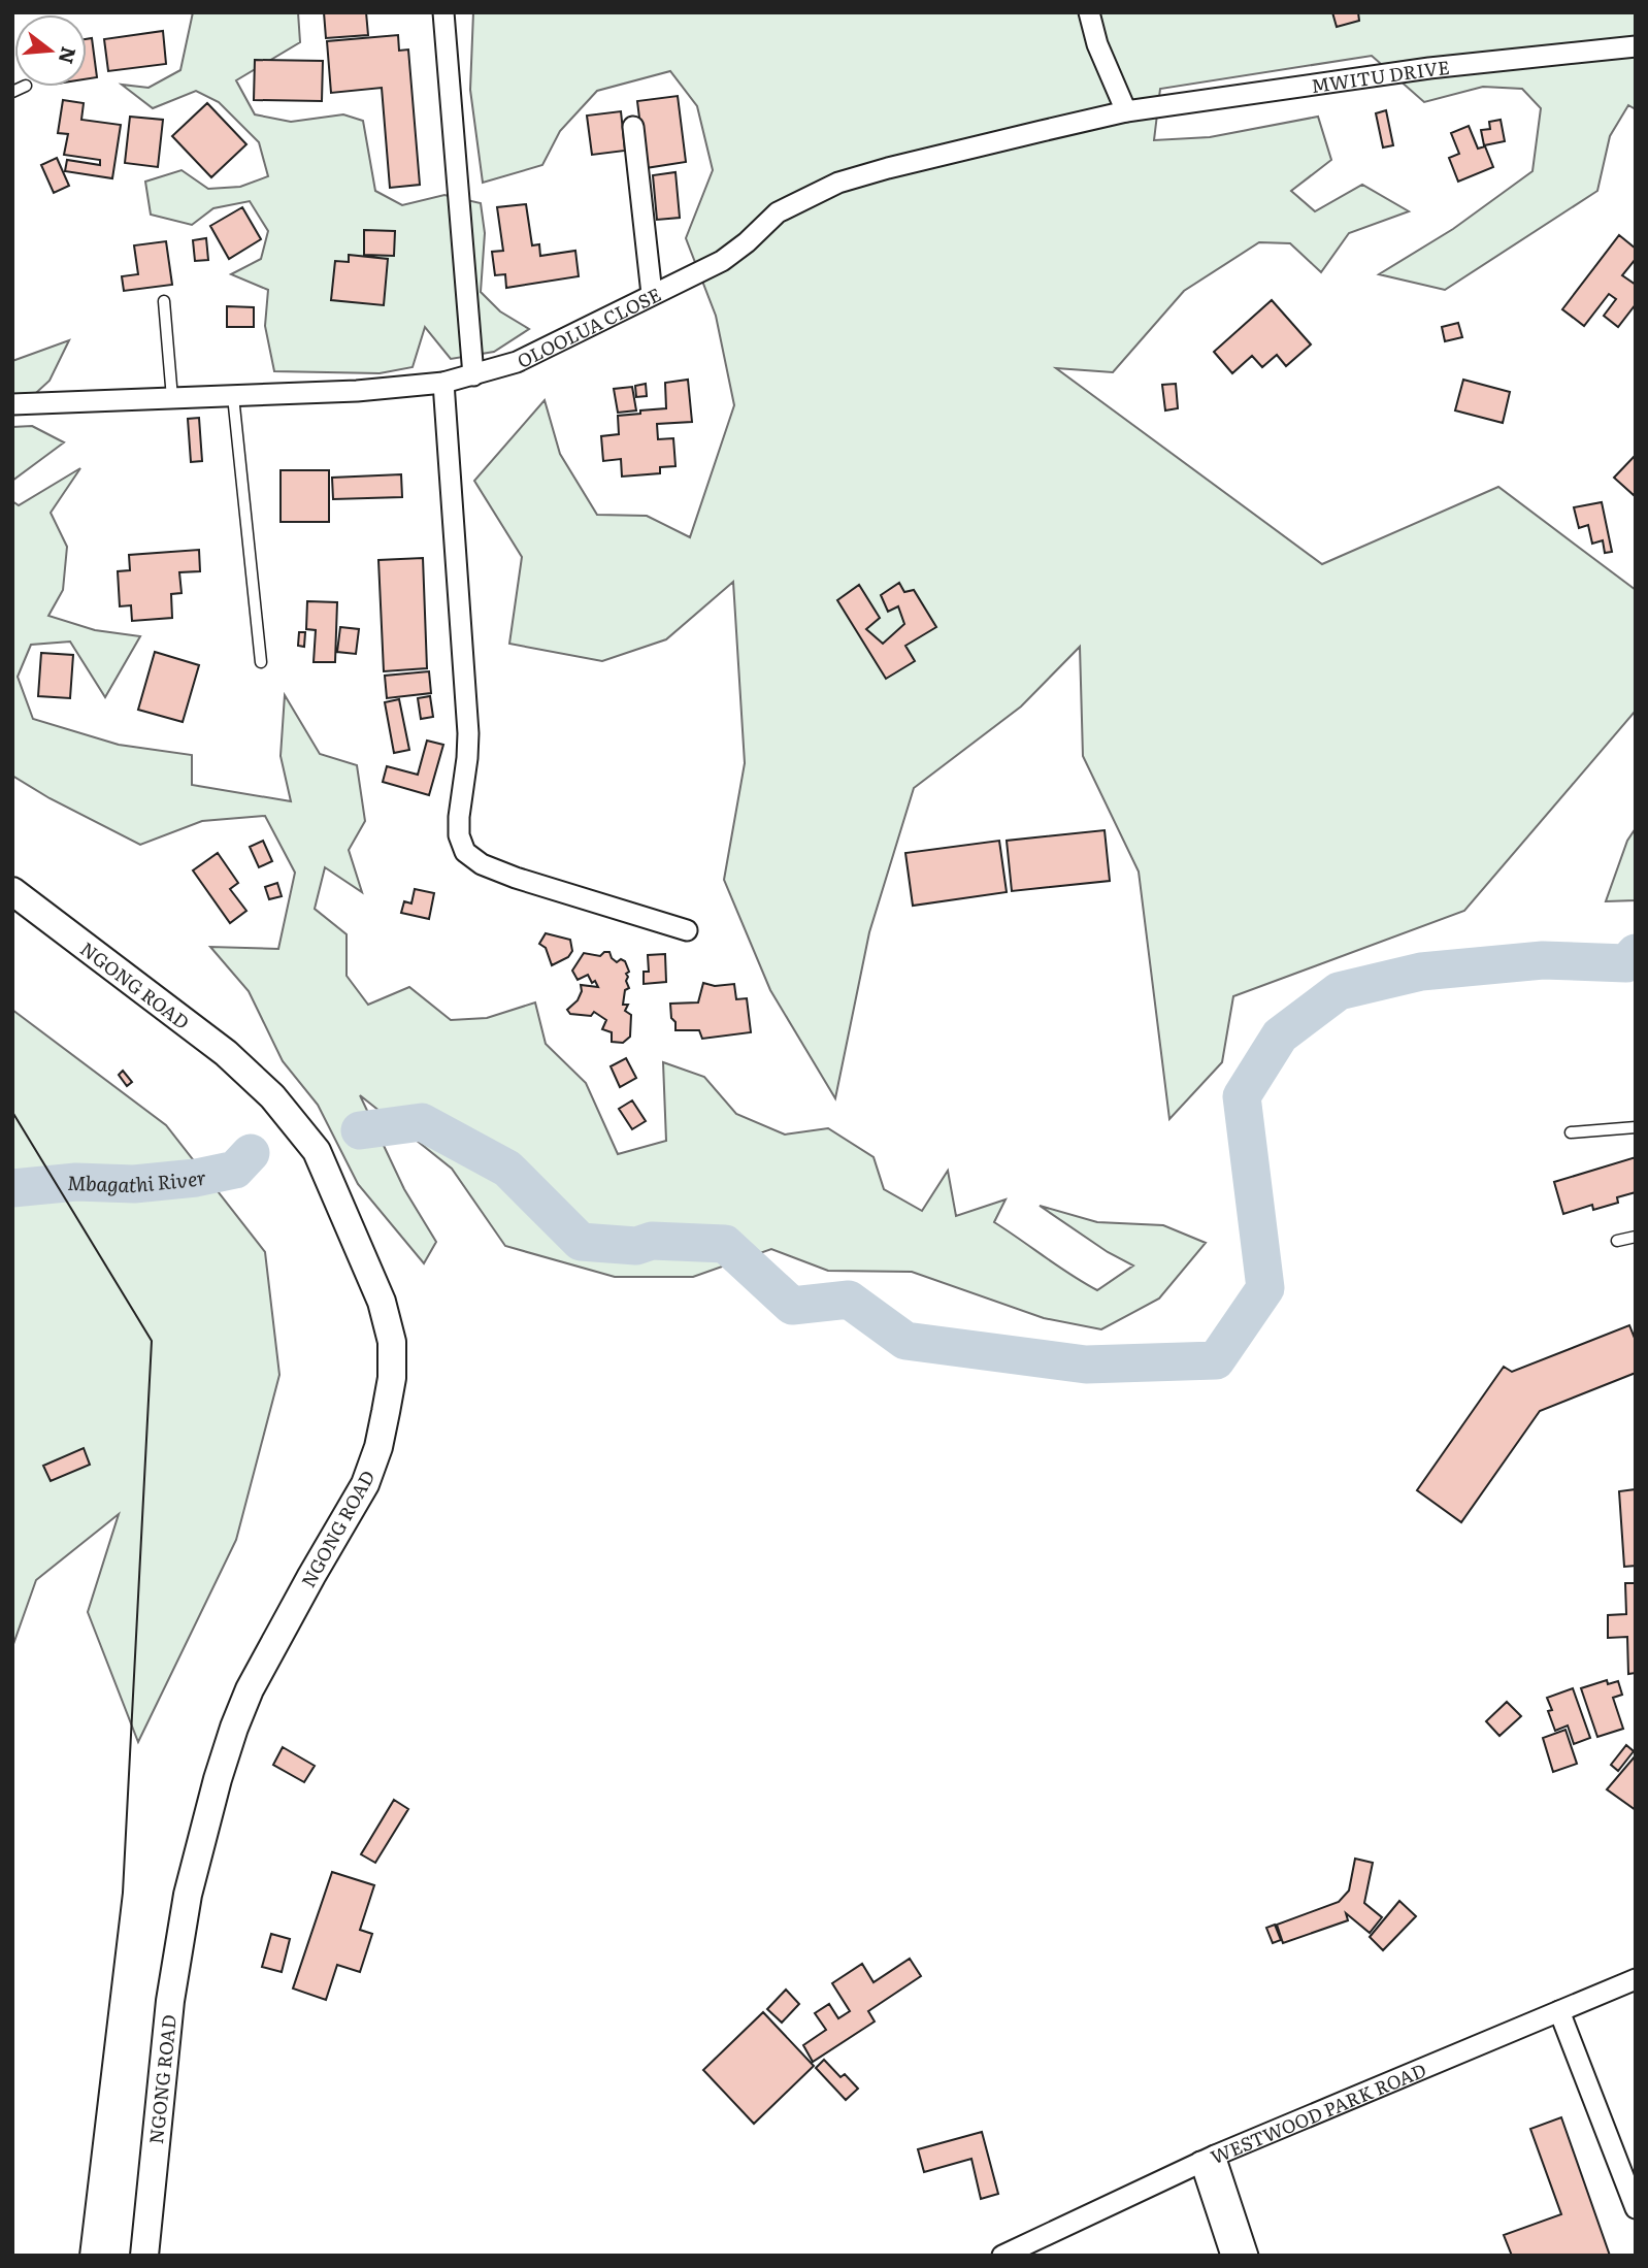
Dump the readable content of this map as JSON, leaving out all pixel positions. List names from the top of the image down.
{
  "streets": {
    "main road": ["NGONG ROAD"],
    "street": ["MWITU DRIVE", "OLOOLUA CLOSE", "WESTWOOD PARK ROAD"]
  },
  "crossings": [
    ["MWITU DRIVE", "OLOOLUA CLOSE"]
  ],
  "water": ["Mbagathi River"],
  "north": "right"
}
